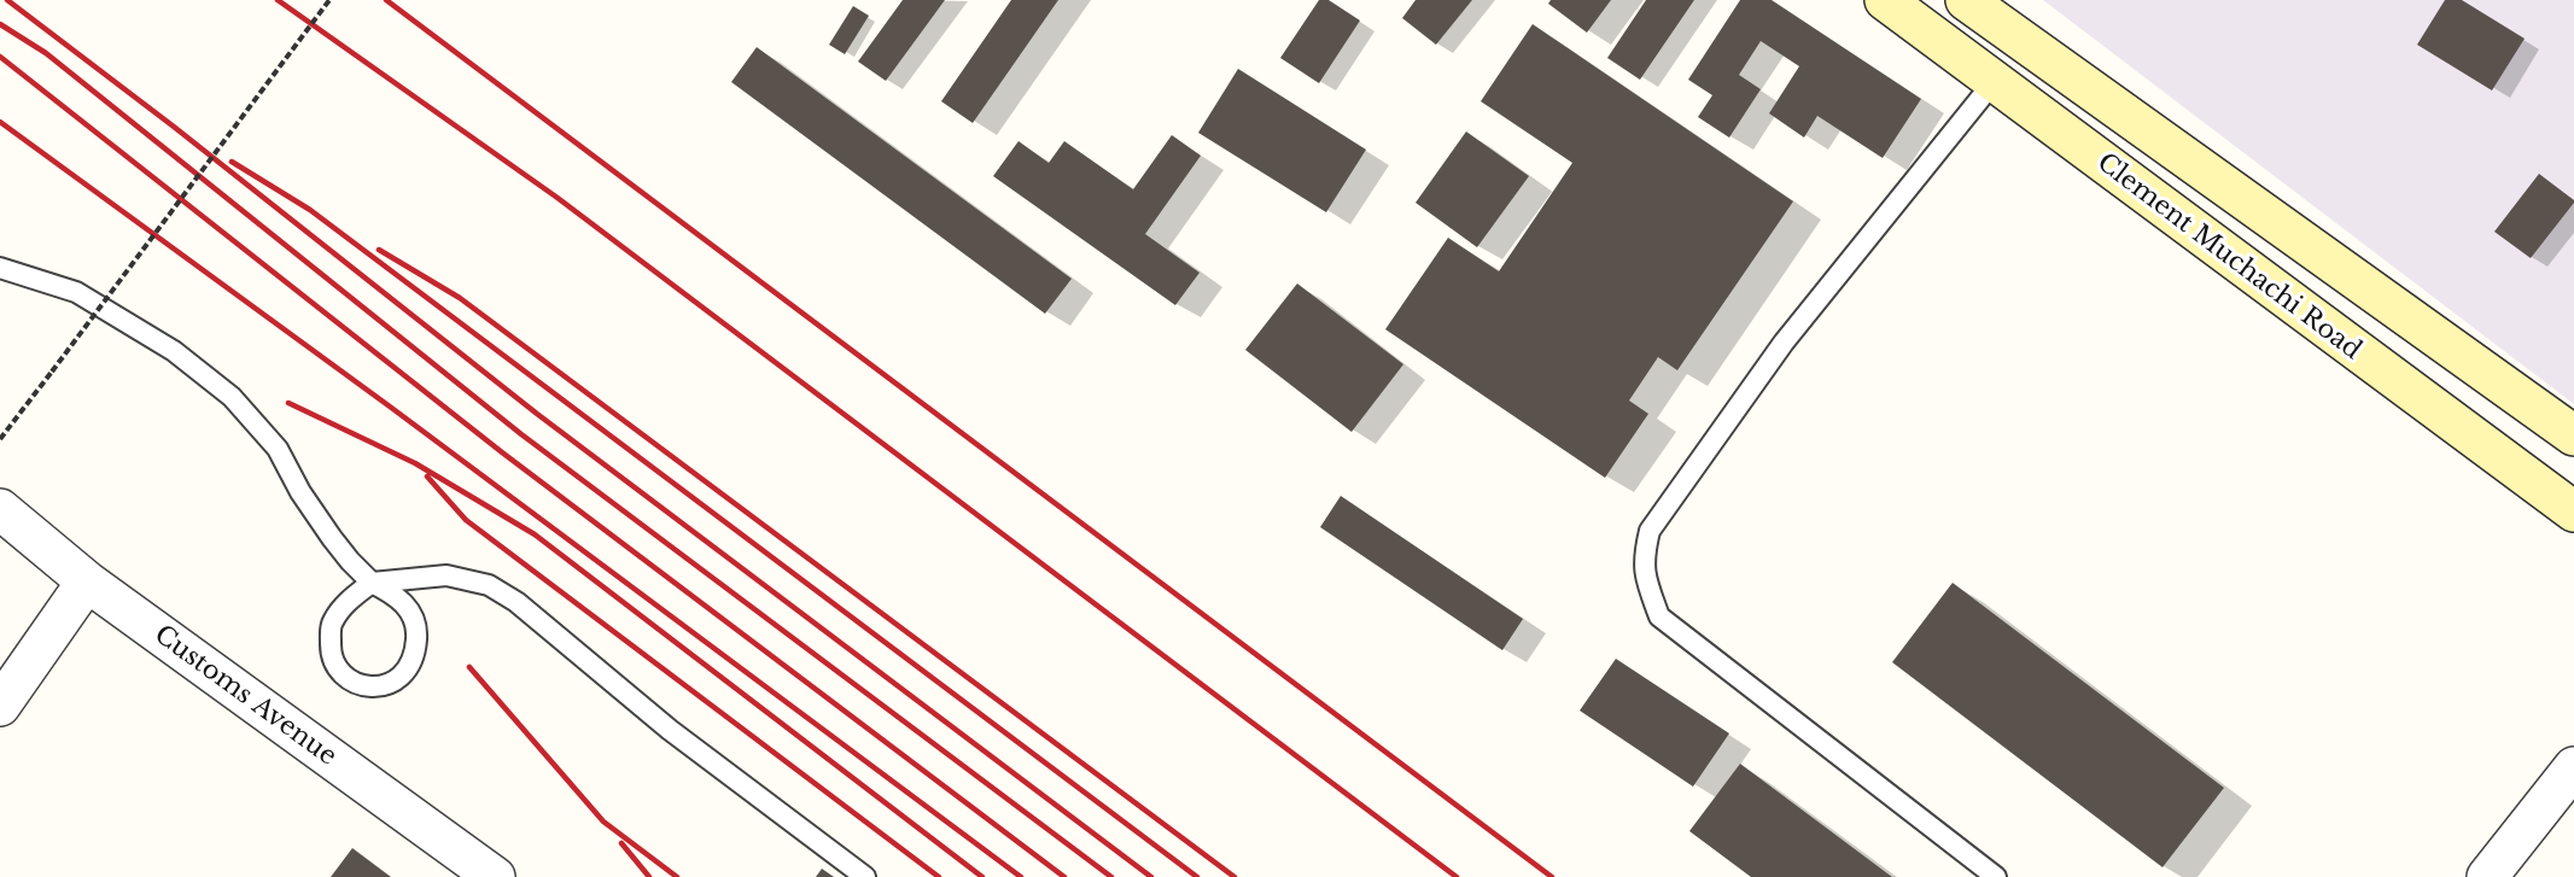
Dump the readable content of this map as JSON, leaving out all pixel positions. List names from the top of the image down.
{
  "streets": {
    "main road": ["Clement Muchachi Road"],
    "street": ["Customs Avenue"]
  }
}
